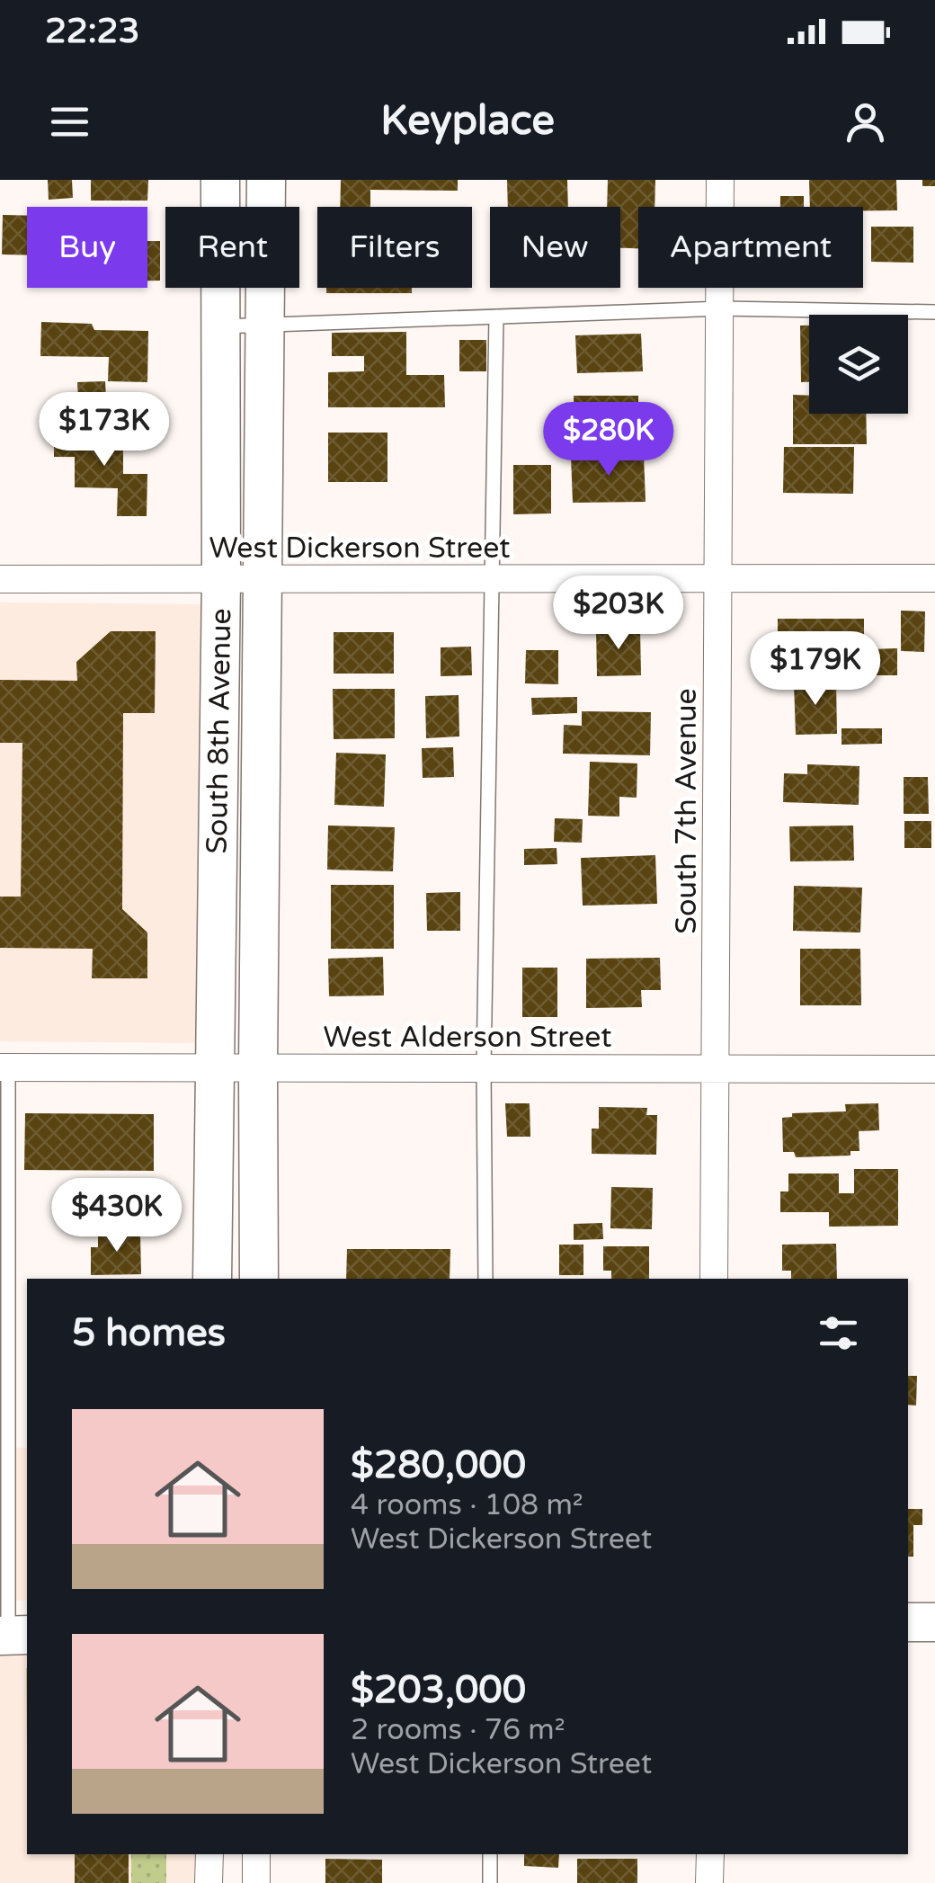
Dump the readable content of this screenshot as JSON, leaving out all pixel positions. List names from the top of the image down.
{
  "streets": {
    "street": [
      "West Dickerson Street",
      "South 8th Avenue",
      "South 7th Avenue",
      "West Alderson Street"
    ]
  },
  "crossings": [
    ["West Dickerson Street", "South 8th Avenue"],
    ["West Dickerson Street", "South 7th Avenue"],
    ["South 8th Avenue", "West Alderson Street"],
    ["South 7th Avenue", "West Alderson Street"]
  ],
  "page": {
    "status": "22:23",
    "header": "Keyplace",
    "chip": [
      "Buy",
      "Rent",
      "Filters",
      "New",
      "Apartment"
    ],
    "price": [
      "$173K",
      "$280K",
      "$203K",
      "$179K",
      "$430K"
    ],
    "heading": "5 homes",
    "list": [
      {
        "name": "$280,000",
        "note": "4 rooms · 108 m² · West Dickerson Street"
      },
      {
        "name": "$203,000",
        "note": "2 rooms · 76 m² · West Dickerson Street"
      }
    ]
  }
}
